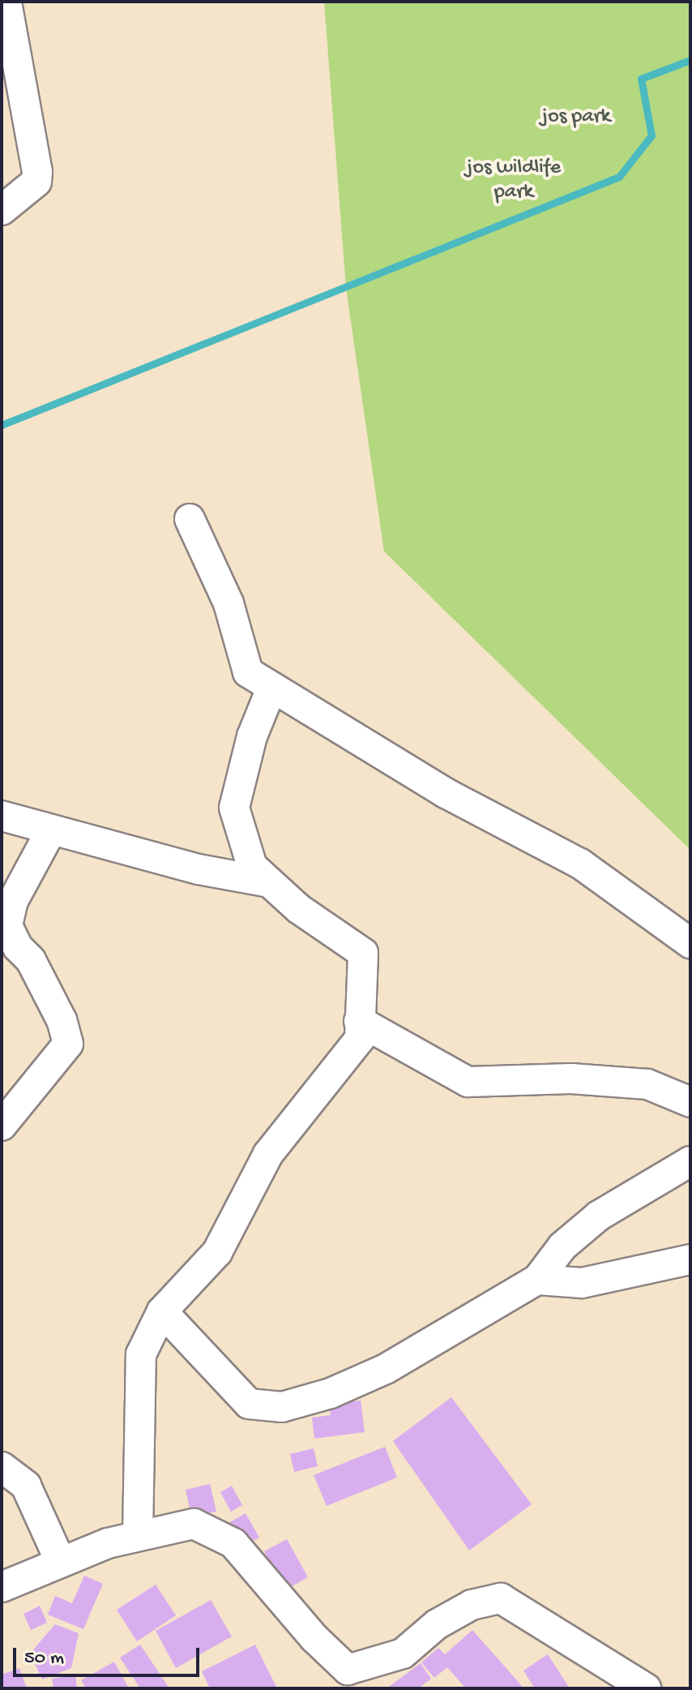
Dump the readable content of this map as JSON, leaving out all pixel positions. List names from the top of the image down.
{
  "parks": ["jos park", "jos wildlife park"],
  "scale_bar": "50 m"
}
